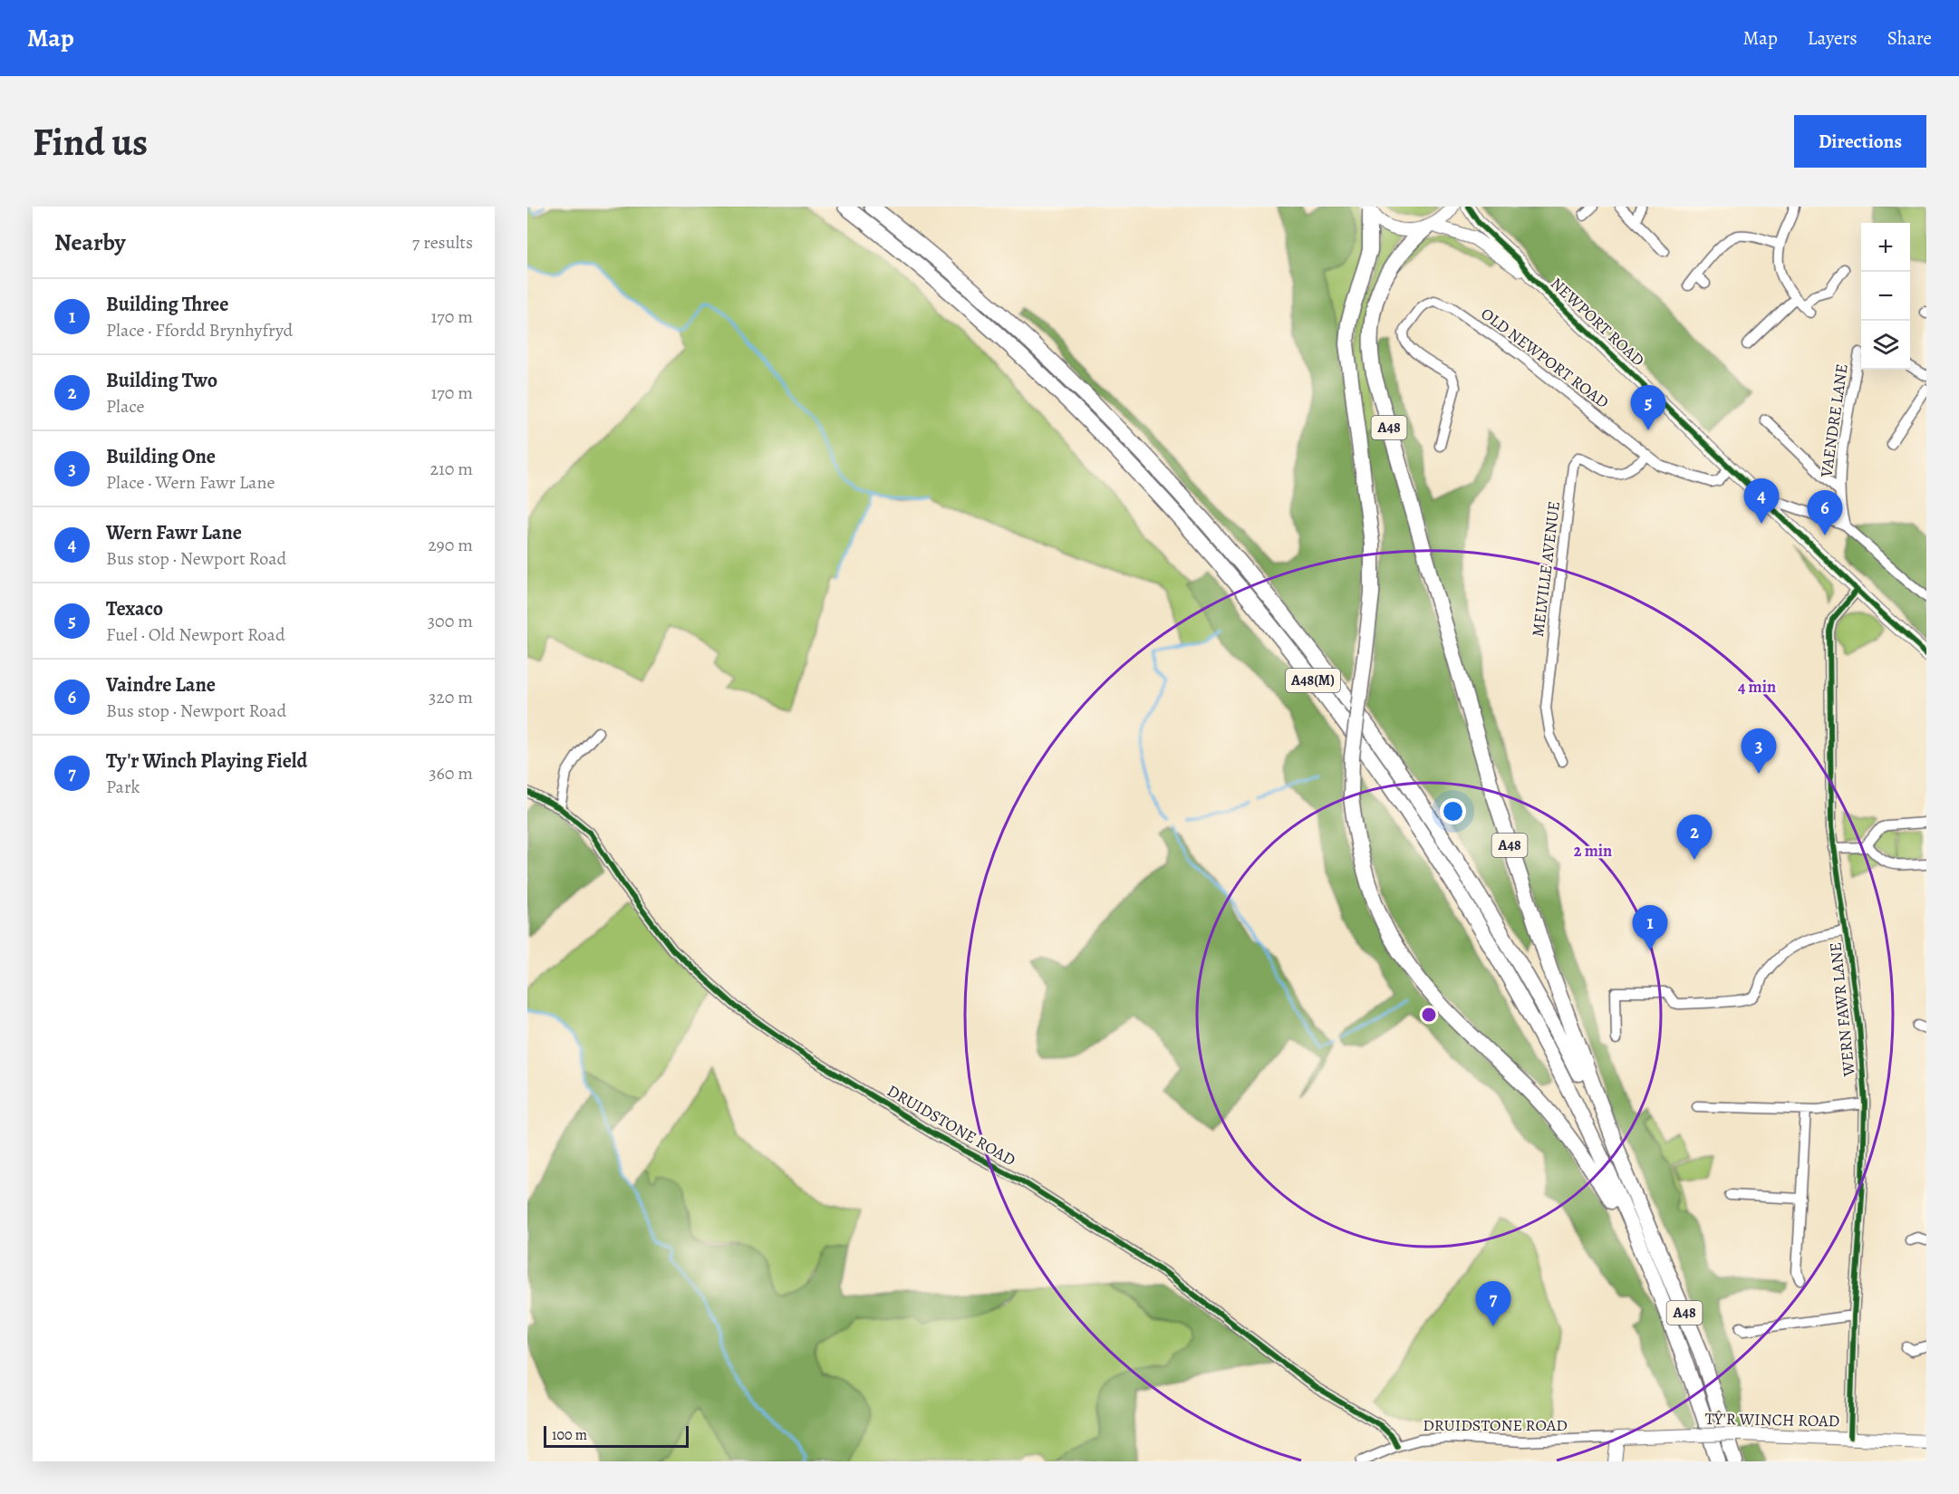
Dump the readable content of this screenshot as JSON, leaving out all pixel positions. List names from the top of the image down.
{
  "streets": {
    "highway": ["A48", "A48(M)"],
    "main road": ["NEWPORT ROAD", "TŶ'R WINCH ROAD"],
    "street": [
      "OLD NEWPORT ROAD",
      "VAENDRE LANE",
      "MELVILLE AVENUE",
      "WERN FAWR LANE",
      "DRUIDSTONE ROAD"
    ]
  },
  "crossings": [
    ["NEWPORT ROAD", "OLD NEWPORT ROAD"],
    ["NEWPORT ROAD", "VAENDRE LANE"],
    ["NEWPORT ROAD", "A48"],
    ["NEWPORT ROAD", "WERN FAWR LANE"],
    ["OLD NEWPORT ROAD", "MELVILLE AVENUE"],
    ["A48", "A48(M)"],
    ["WERN FAWR LANE", "TŶ'R WINCH ROAD"],
    ["DRUIDSTONE ROAD", "TŶ'R WINCH ROAD"]
  ],
  "scale_bar": "100 m",
  "page": {
    "header": "Map",
    "nav": ["Map", "Layers", "Share"],
    "buttons": "Directions",
    "title": "Find us",
    "heading": ["Nearby", "7 results"],
    "map_buttons": ["+", "−"],
    "list": [
      {
        "mark": "1",
        "name": "Building Three",
        "note": "Place · Ffordd Brynhyfryd",
        "value": "170 m"
      },
      {
        "mark": "2",
        "name": "Building Two",
        "note": "Place",
        "value": "170 m"
      },
      {
        "mark": "3",
        "name": "Building One",
        "note": "Place · Wern Fawr Lane",
        "value": "210 m"
      },
      {
        "mark": "4",
        "name": "Wern Fawr Lane",
        "note": "Bus stop · Newport Road",
        "value": "290 m"
      },
      {
        "mark": "5",
        "name": "Texaco",
        "note": "Fuel · Old Newport Road",
        "value": "300 m"
      },
      {
        "mark": "6",
        "name": "Vaindre Lane",
        "note": "Bus stop · Newport Road",
        "value": "320 m"
      },
      {
        "mark": "7",
        "name": "Ty'r Winch Playing Field",
        "note": "Park",
        "value": "360 m"
      }
    ],
    "pins": [
      "5",
      "4",
      "6",
      "3",
      "2",
      "1",
      "7"
    ],
    "scale": "100 m"
  },
  "rings": ["4 min", "2 min"]
}
